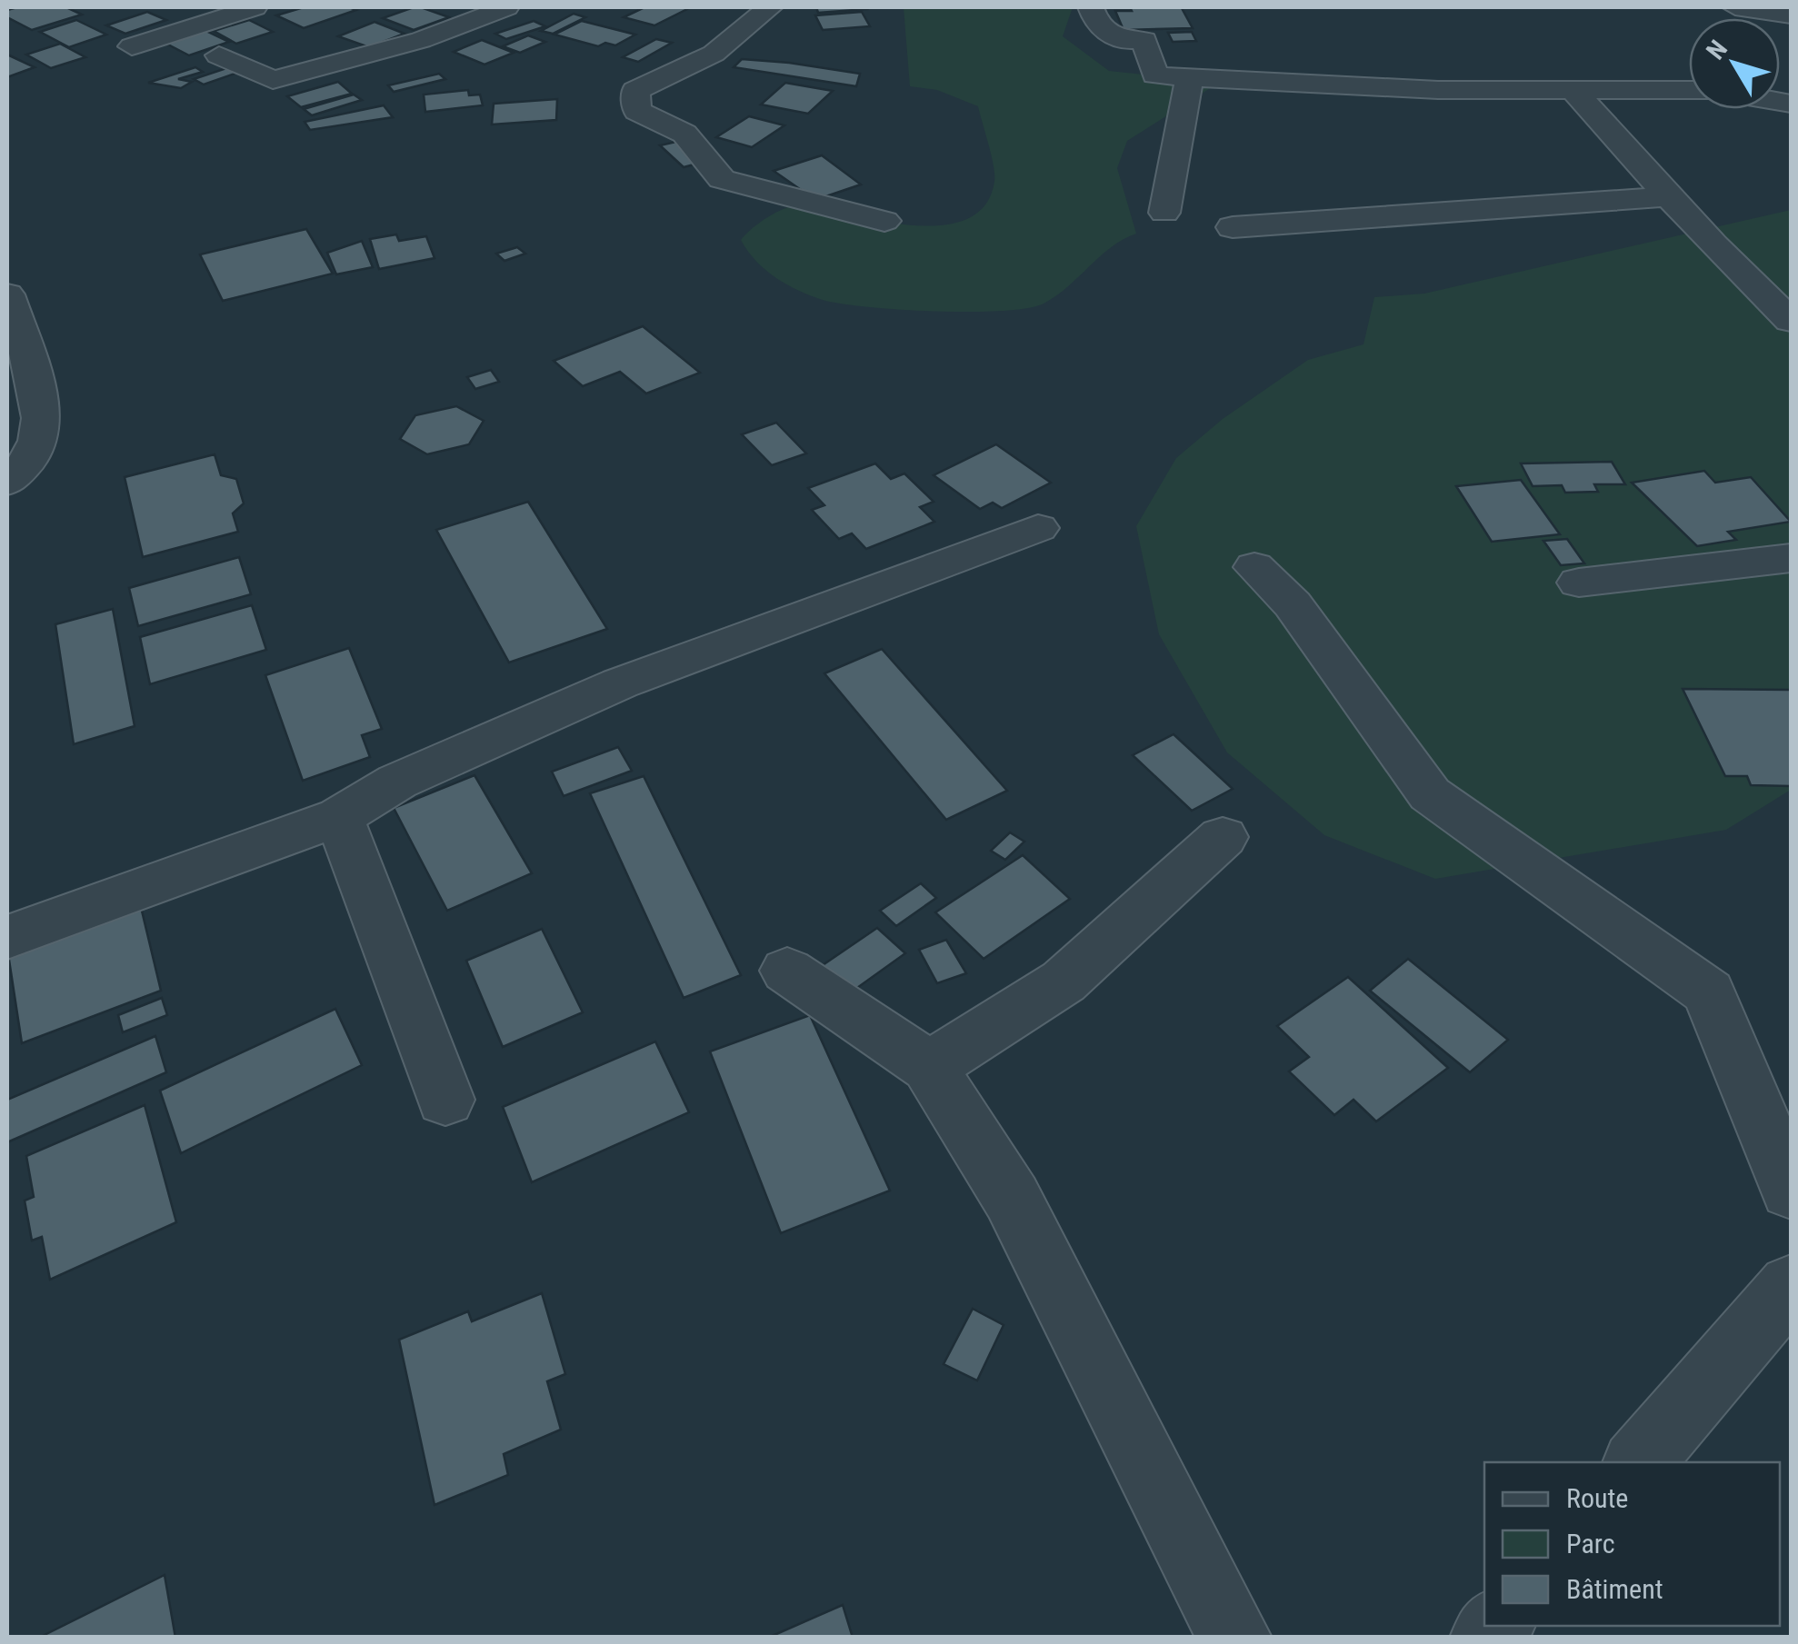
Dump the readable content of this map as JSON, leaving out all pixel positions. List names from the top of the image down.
{
  "legend": ["Route", "Parc", "Bâtiment"],
  "north": "top left"
}
